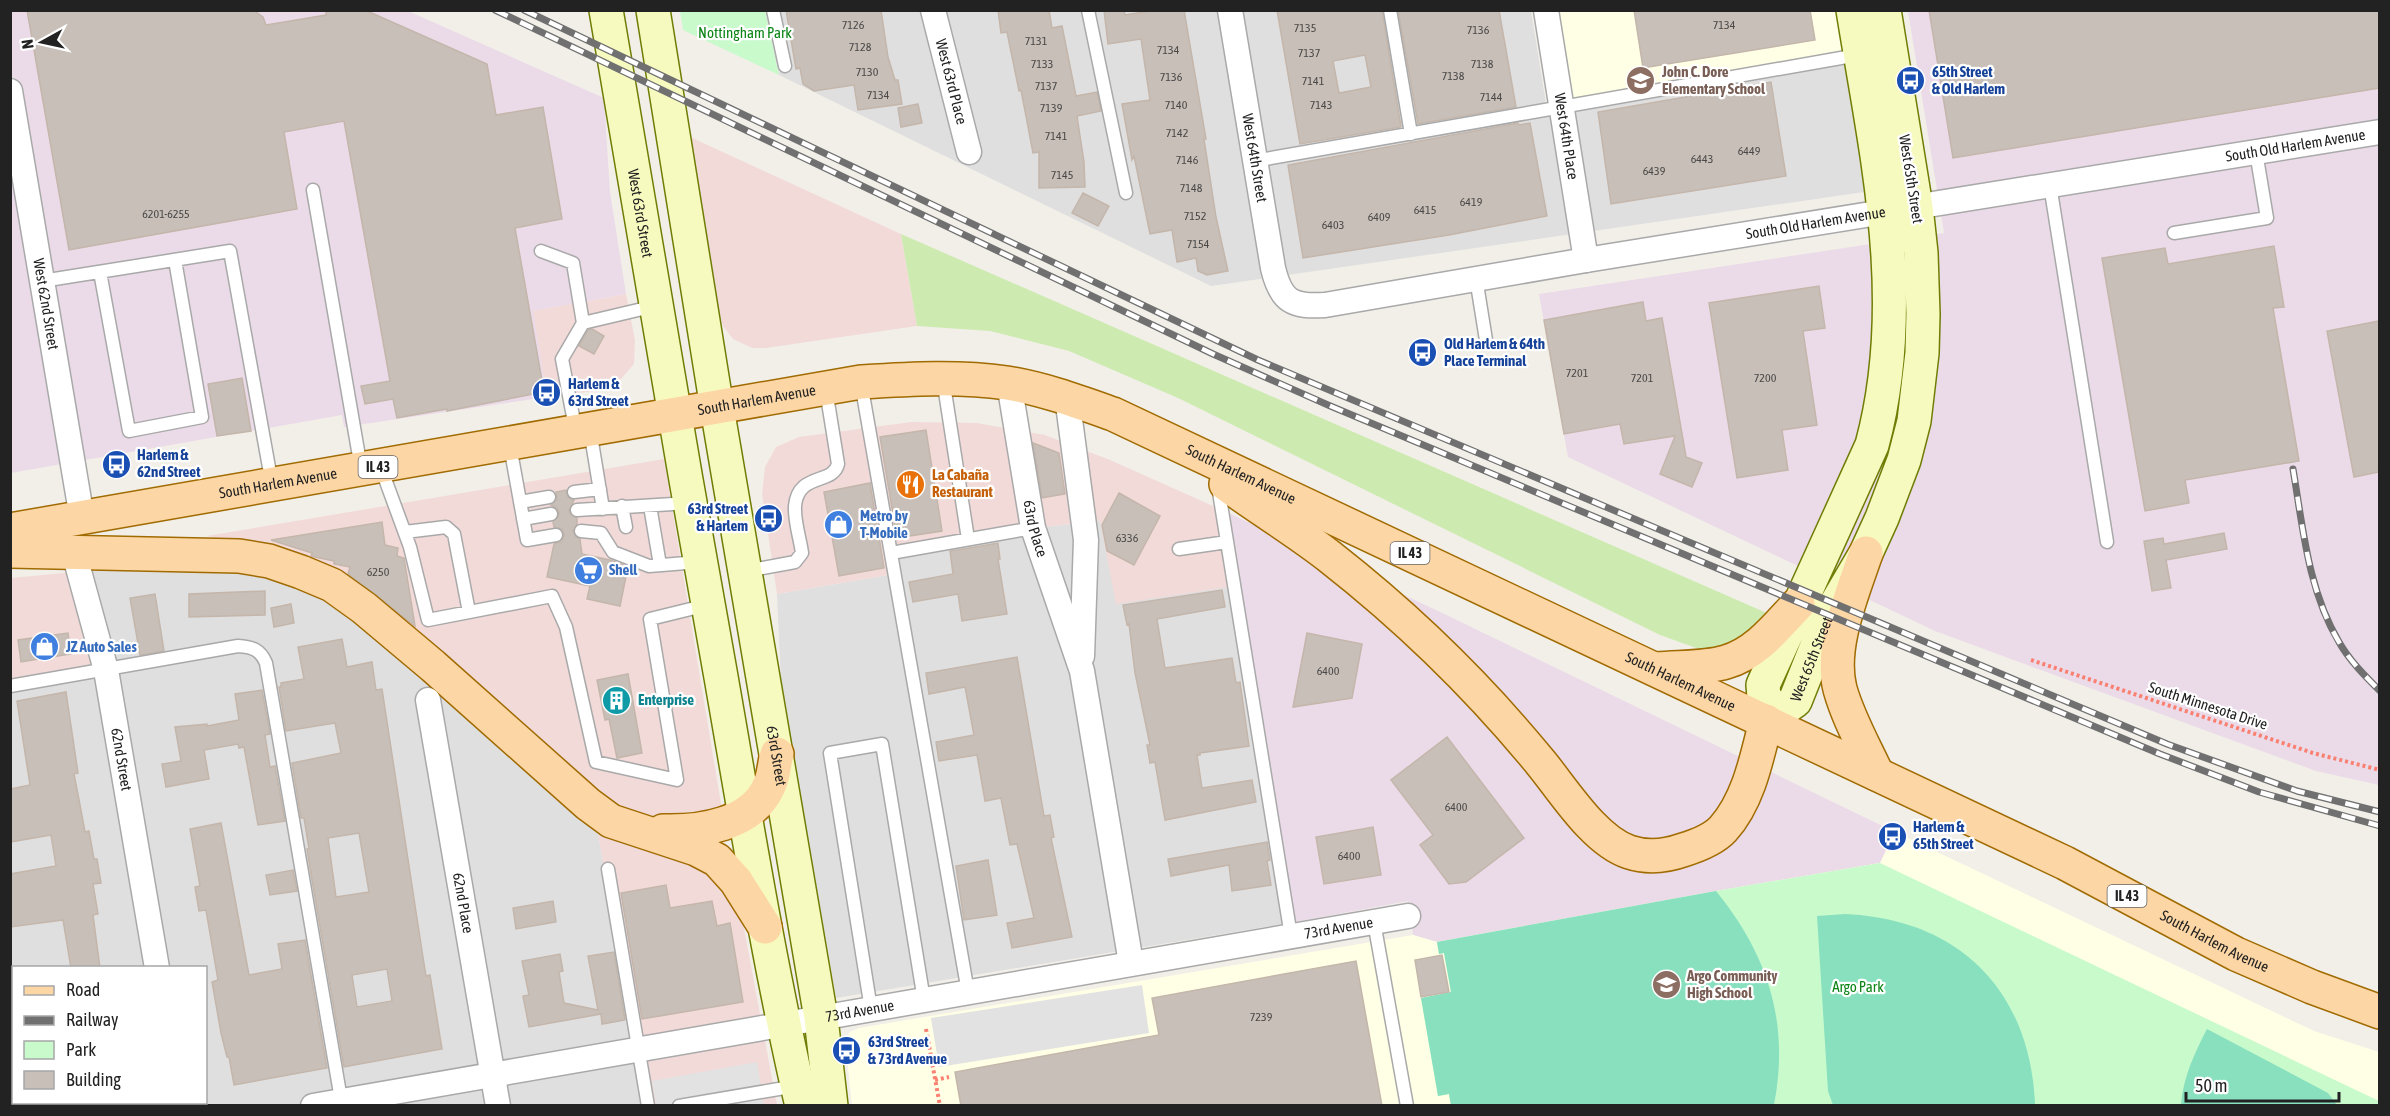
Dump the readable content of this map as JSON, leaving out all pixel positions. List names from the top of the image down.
{
  "streets": {
    "main road": [
      "West 65th Street",
      "West 63rd Street",
      "South Harlem Avenue",
      "IL 43",
      "63rd Street"
    ],
    "street": [
      "West 63rd Place",
      "West 64th Place",
      "South Old Harlem Avenue",
      "West 64th Street",
      "West 62nd Street",
      "63rd Place",
      "62nd Street",
      "62nd Place",
      "73rd Avenue"
    ],
    "path": ["South Minnesota Drive"]
  },
  "crossings": [
    ["West 64th Place", "South Old Harlem Avenue"],
    ["South Old Harlem Avenue", "West 64th Street"],
    ["South Old Harlem Avenue", "West 65th Street"],
    ["West 65th Street", "South Harlem Avenue"],
    ["West 63rd Street", "South Harlem Avenue"],
    ["West 62nd Street", "South Harlem Avenue"],
    ["South Harlem Avenue", "63rd Place"],
    ["South Harlem Avenue", "63rd Street"],
    ["63rd Place", "73rd Avenue"],
    ["63rd Street", "73rd Avenue"],
    ["62nd Place", "73rd Avenue"]
  ],
  "parks": ["Nottingham Park", "Argo Park"],
  "places": {
    "school or university": ["John C. Dore Elementary School", "Argo Community High School"],
    "bus stop": [
      "65th Street & Old Harlem",
      "Old Harlem & 64th Place Terminal",
      "Harlem & 63rd Street",
      "Harlem & 62nd Street",
      "63rd Street & Harlem",
      "Harlem & 65th Street",
      "63rd Street & 73rd Avenue"
    ],
    "restaurant": ["La Cabaña Restaurant"],
    "shop": ["Metro by T-Mobile", "JZ Auto Sales"],
    "supermarket": ["Shell"],
    "building": ["Enterprise"]
  },
  "house_numbers": [
    "7126",
    "7134",
    "7135",
    "7136",
    "7131",
    "7128",
    "7134",
    "7137",
    "7133",
    "7138",
    "7130",
    "7138",
    "7136",
    "7141",
    "7137",
    "7134",
    "7144",
    "7140",
    "7143",
    "7139",
    "7142",
    "7141",
    "6449",
    "6443",
    "7146",
    "6439",
    "7145",
    "7148",
    "6419",
    "6415",
    "6201-6255",
    "7152",
    "6409",
    "6403",
    "7154",
    "7201",
    "7201",
    "7200",
    "6336",
    "6250",
    "6400",
    "6400",
    "6400",
    "7239"
  ],
  "legend": [
    "Road",
    "Railway",
    "Park",
    "Building"
  ],
  "scale_bar": "50 m",
  "north": "left"
}
